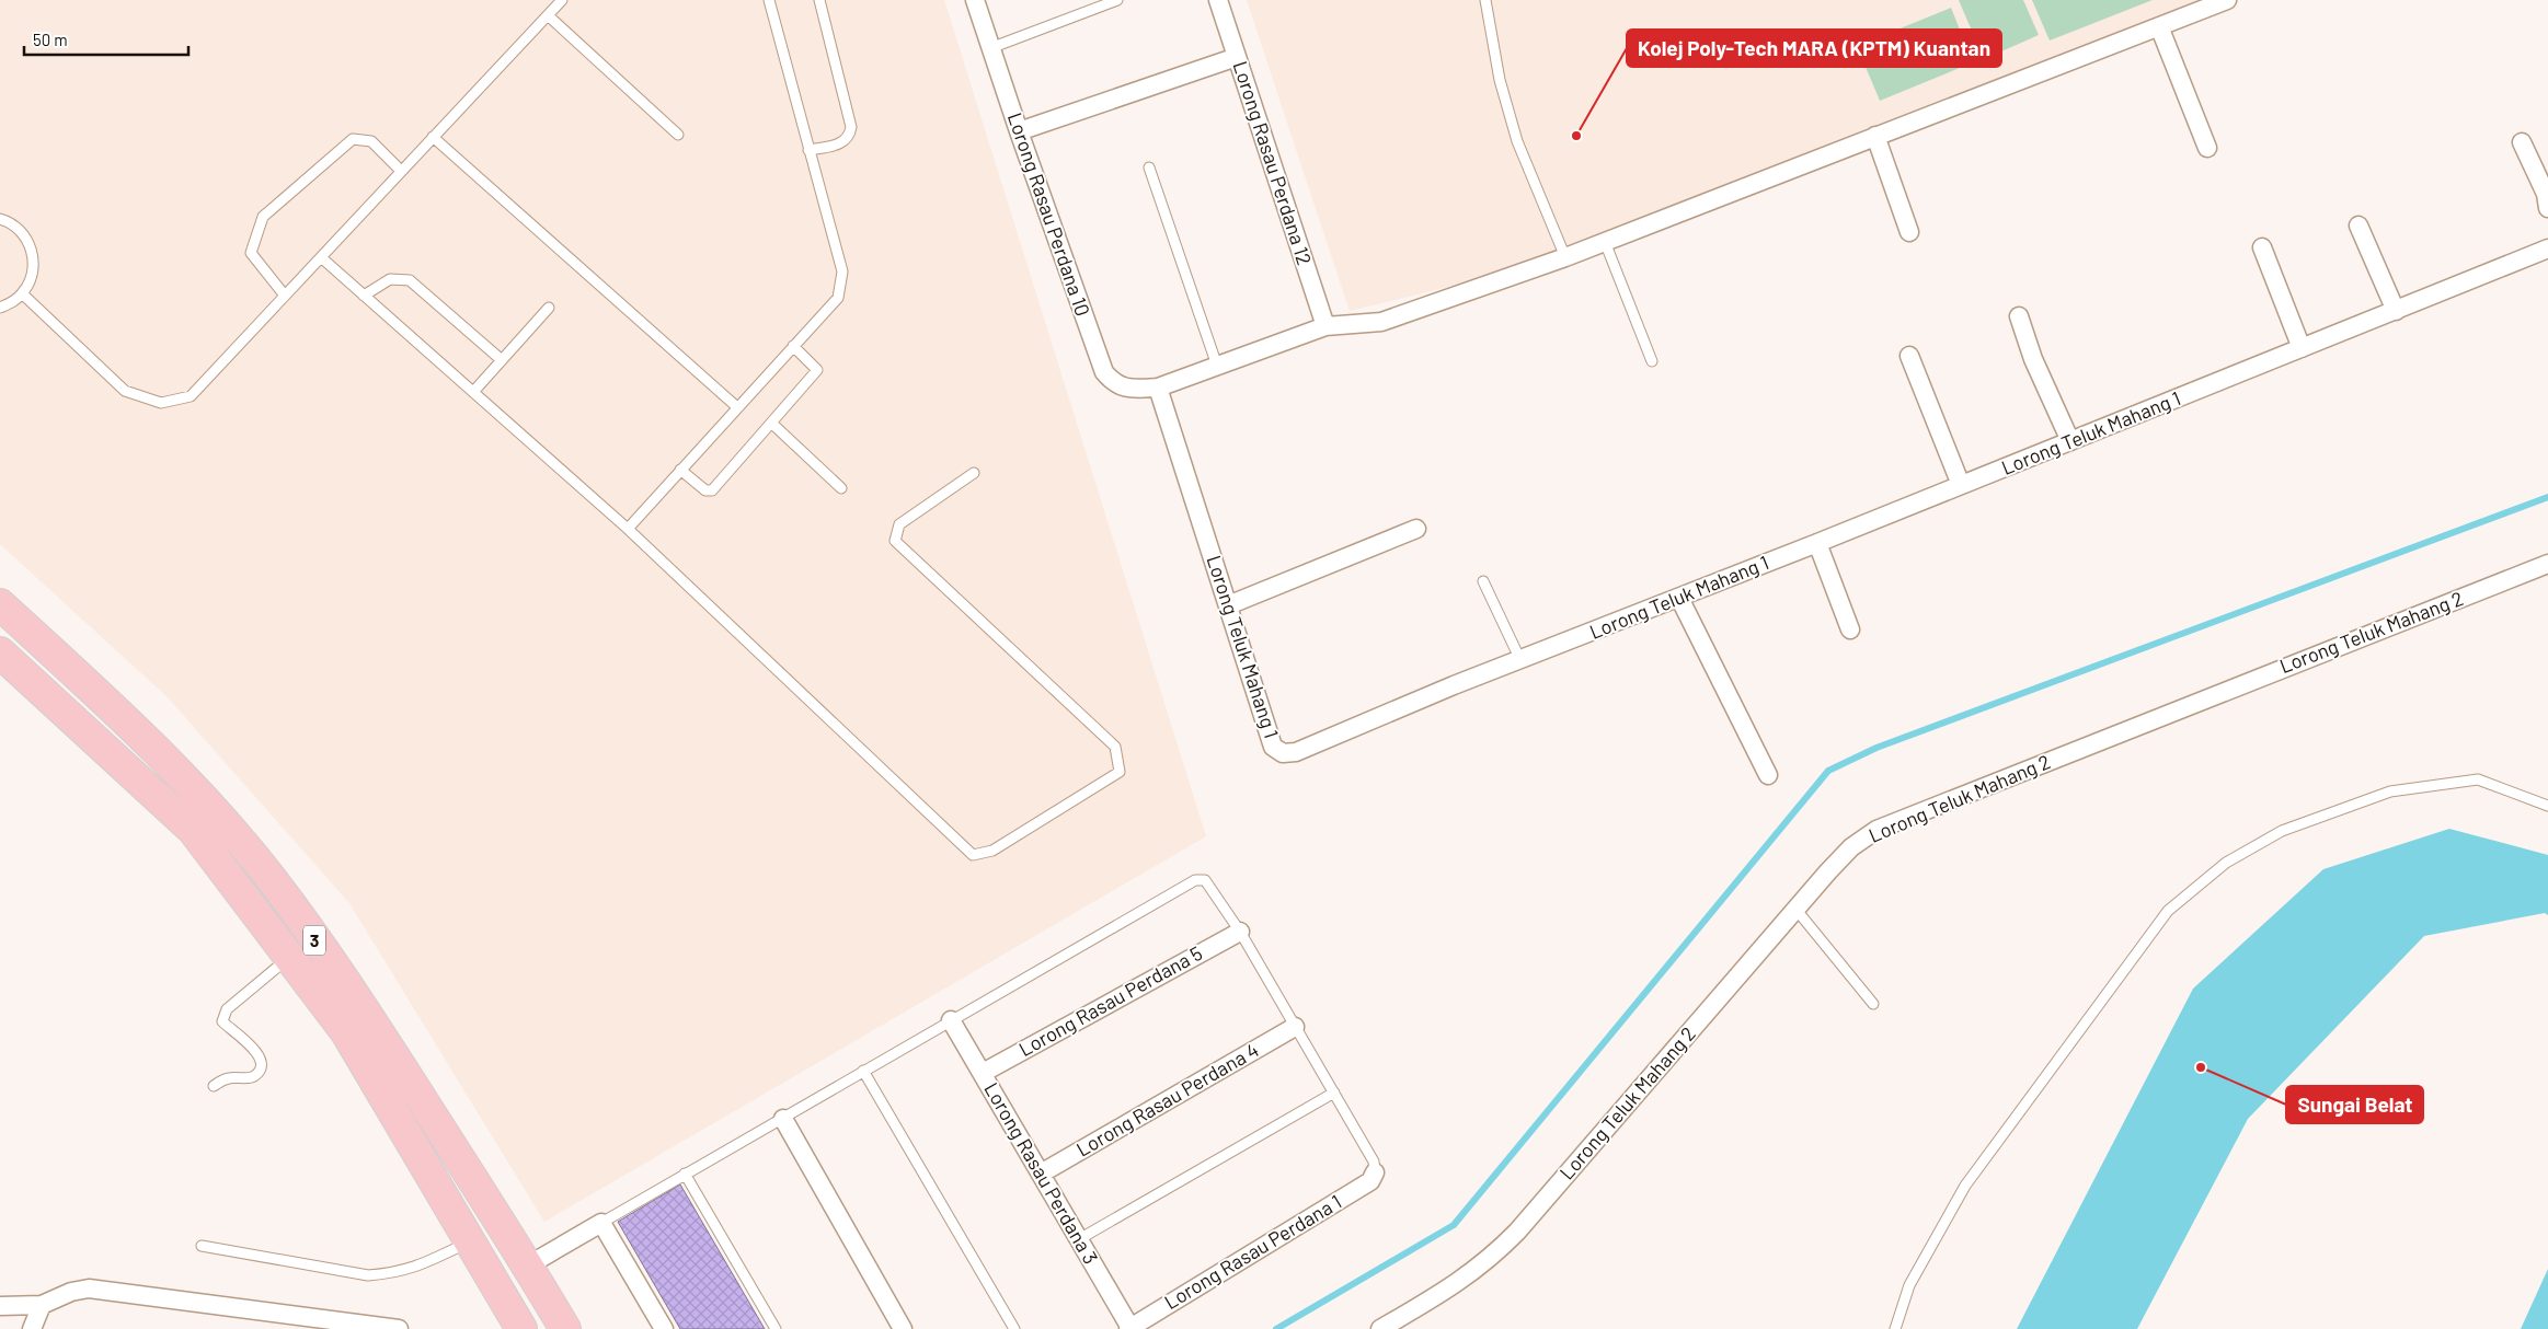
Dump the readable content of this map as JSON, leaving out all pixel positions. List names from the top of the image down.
{
  "streets": {
    "highway": ["3"],
    "street": [
      "Lorong Rasau Perdana 12",
      "Lorong Rasau Perdana 10",
      "Lorong Teluk Mahang 1",
      "Lorong Teluk Mahang 2",
      "Lorong Rasau Perdana 5",
      "Lorong Rasau Perdana 4",
      "Lorong Rasau Perdana 3",
      "Lorong Rasau Perdana 1"
    ]
  },
  "crossings": [
    ["Lorong Rasau Perdana 10", "Lorong Teluk Mahang 1"],
    ["Lorong Rasau Perdana 5", "Lorong Rasau Perdana 3"],
    ["Lorong Rasau Perdana 4", "Lorong Rasau Perdana 3"],
    ["Lorong Rasau Perdana 3", "Lorong Rasau Perdana 1"]
  ],
  "places": ["Kolej Poly-Tech MARA (KPTM) Kuantan", "Sungai Belat"],
  "scale_bar": "50 m"
}
